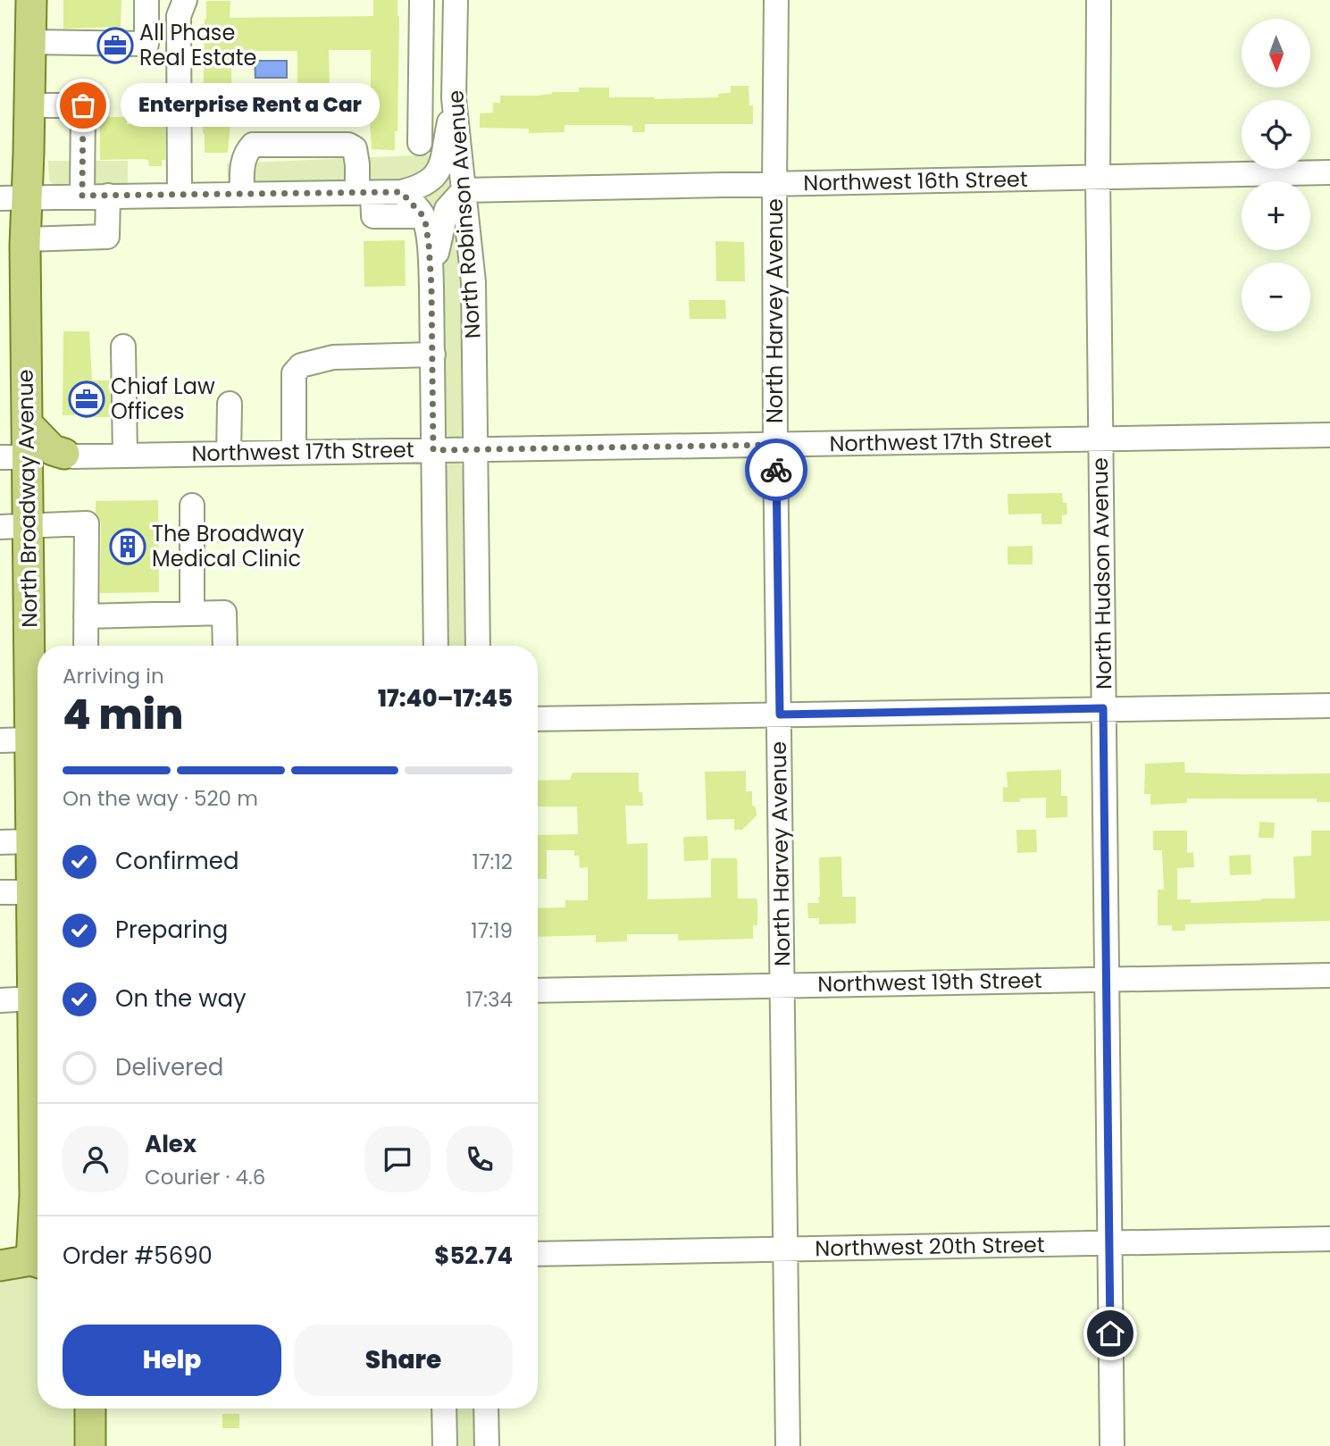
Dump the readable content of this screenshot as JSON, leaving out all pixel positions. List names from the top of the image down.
{
  "streets": {
    "main road": ["North Broadway Avenue"],
    "street": [
      "Northwest 16th Street",
      "North Robinson Avenue",
      "North Harvey Avenue",
      "Northwest 17th Street",
      "North Hudson Avenue",
      "Northwest 19th Street",
      "Northwest 20th Street"
    ]
  },
  "crossings": [
    ["Northwest 16th Street", "North Robinson Avenue"],
    ["Northwest 16th Street", "North Harvey Avenue"],
    ["Northwest 16th Street", "North Hudson Avenue"],
    ["North Robinson Avenue", "Northwest 17th Street"],
    ["North Harvey Avenue", "Northwest 17th Street"],
    ["North Harvey Avenue", "Northwest 19th Street"],
    ["North Harvey Avenue", "Northwest 20th Street"],
    ["Northwest 17th Street", "North Hudson Avenue"],
    ["North Hudson Avenue", "Northwest 19th Street"],
    ["North Hudson Avenue", "Northwest 20th Street"]
  ],
  "places": {
    "office": ["All Phase Real Estate", "Chiaf Law Offices"],
    "other": ["Enterprise Rent a Car"],
    "building": ["The Broadway Medical Clinic"]
  },
  "north": "bottom",
  "page": {
    "map_buttons": ["+", "−"],
    "bubble": "Enterprise Rent a Car",
    "heading": ["4 min", "Arriving in", "17:40–17:45"],
    "panel": [
      "Alex",
      "Courier · 4.6",
      "Order #5690",
      "$52.74"
    ],
    "bar": "On the way · 520 m",
    "list": [
      ["Confirmed", "17:12"],
      ["Preparing", "17:19"],
      ["On the way", "17:34"],
      "Delivered"
    ],
    "buttons": ["Help", "Share"]
  }
}
